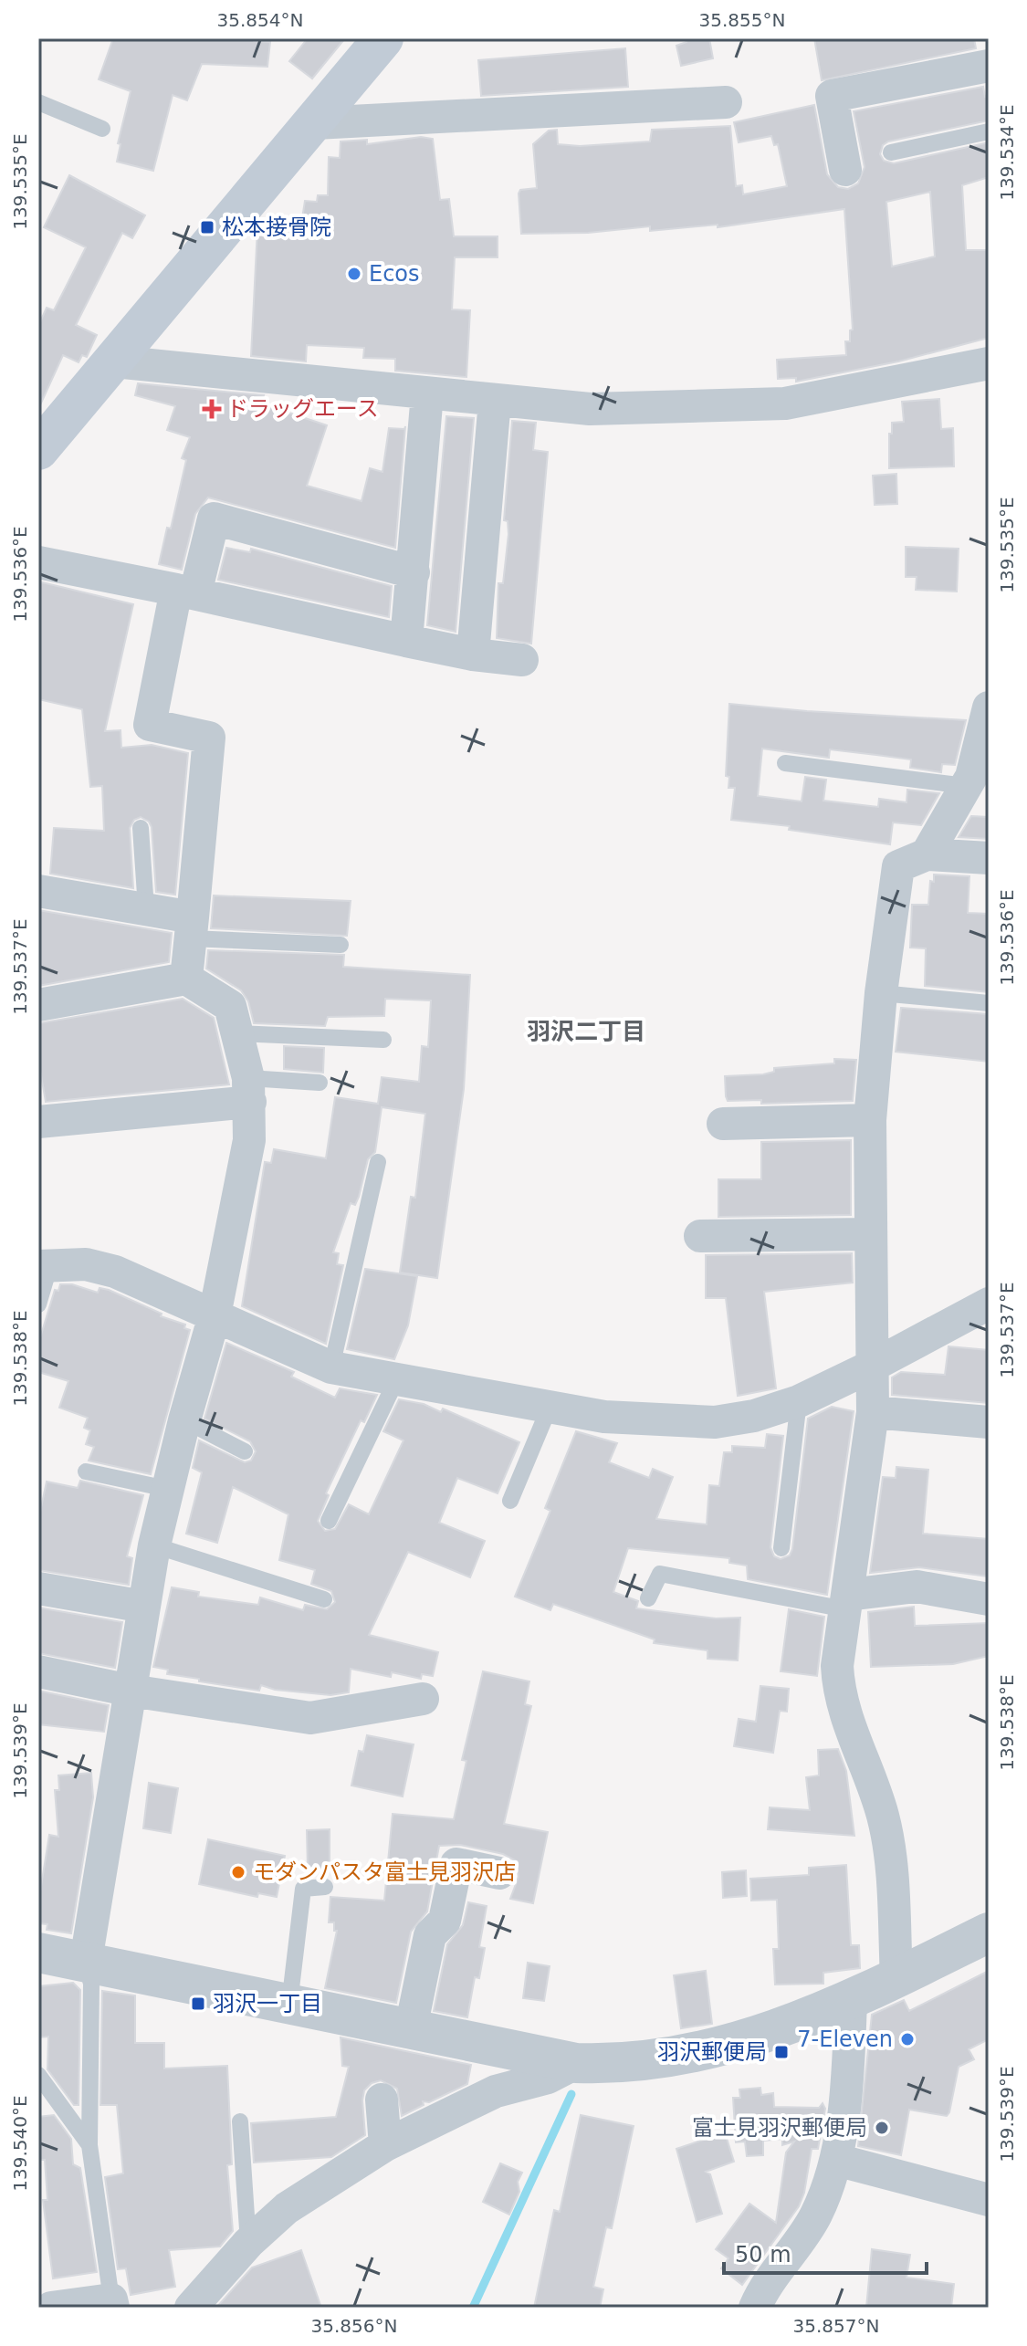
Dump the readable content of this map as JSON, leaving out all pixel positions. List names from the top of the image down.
{
  "districts": ["羽沢二丁目"],
  "places": {
    "transit": ["松本接骨院", "羽沢一丁目", "羽沢郵便局"],
    "other": [
      "Ecos",
      "モダンパスタ富士見羽沢店",
      "7-Eleven",
      "富士見羽沢郵便局"
    ],
    "health": ["ドラッグエース"]
  },
  "scale_bar": "50 m",
  "coordinates": [
    "35.854°N",
    "35.855°N",
    "139.534°E",
    "139.535°E",
    "139.536°E",
    "139.537°E",
    "139.538°E",
    "139.539°E",
    "139.540°E",
    "35.856°N",
    "35.857°N"
  ]
}
